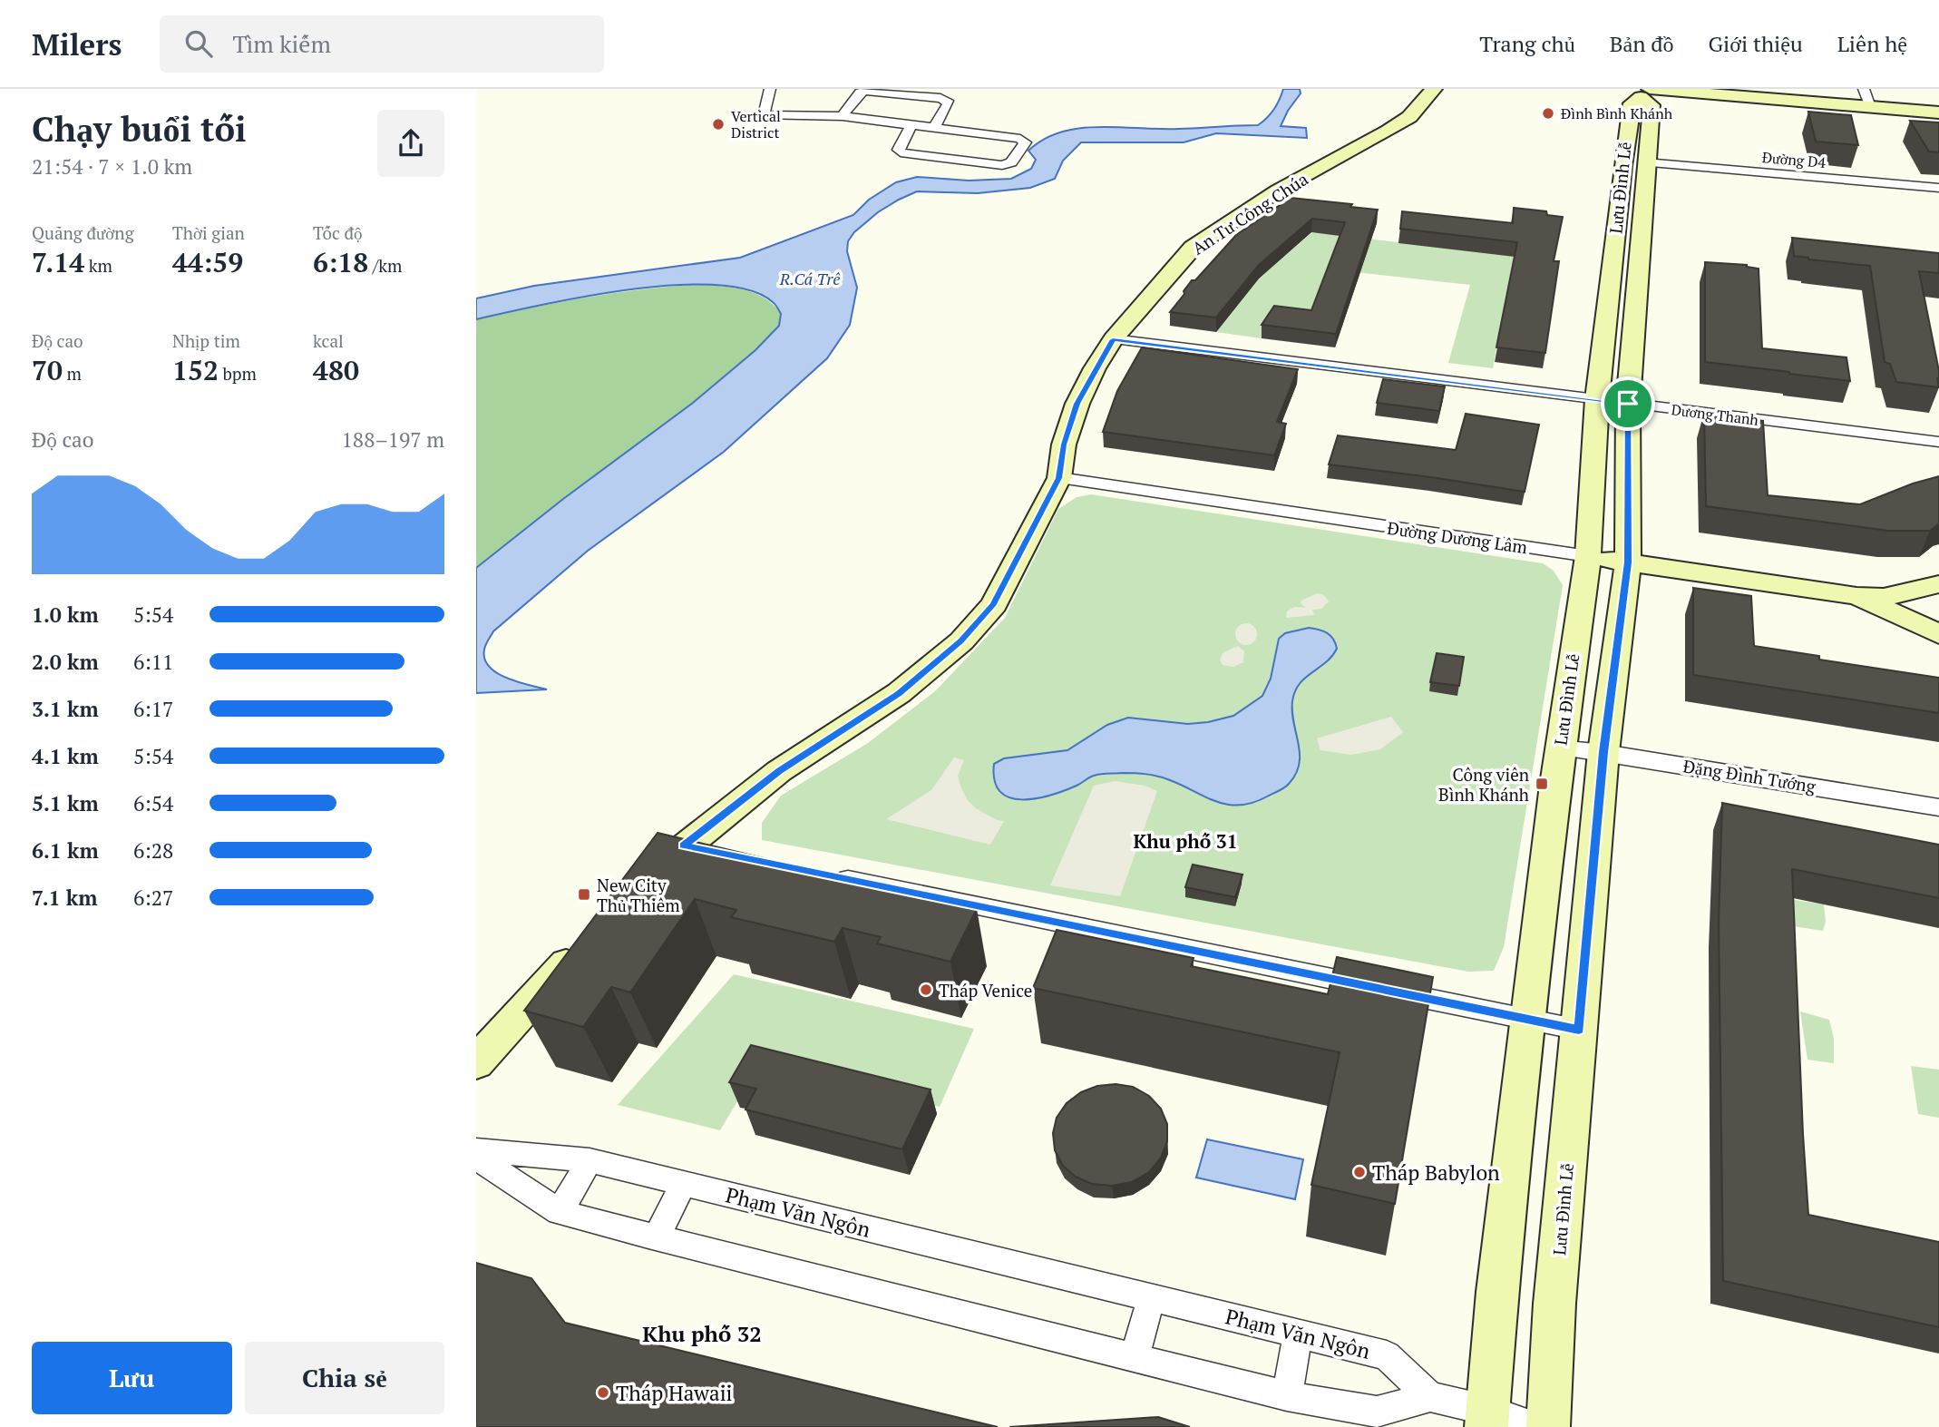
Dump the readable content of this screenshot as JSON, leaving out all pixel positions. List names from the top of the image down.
{
  "streets": {
    "street": [
      "Đường D4",
      "Lưu Đình Lễ",
      "An Tư Công Chúa",
      "Dương Thanh",
      "Đường Dương Lâm",
      "Đặng Đình Tướng",
      "Phạm Văn Ngôn"
    ]
  },
  "crossings": [
    ["Đường D4", "Lưu Đình Lễ"],
    ["Lưu Đình Lễ", "Dương Thanh"],
    ["Lưu Đình Lễ", "Đường Dương Lâm"],
    ["Lưu Đình Lễ", "Đặng Đình Tướng"],
    ["An Tư Công Chúa", "Dương Thanh"],
    ["An Tư Công Chúa", "Đường Dương Lâm"]
  ],
  "districts": ["Khu phố 31", "Khu phố 32"],
  "water": ["R.Cá Trê"],
  "places": {
    "other": [
      "Đình Bình Khánh",
      "Vertical District",
      "Tháp Venice",
      "Tháp Babylon",
      "Tháp Hawaii"
    ],
    "transit": ["Công viên Bình Khánh", "New City Thủ Thiêm"]
  },
  "page": {
    "header": "Milers",
    "search": "Tìm kiếm",
    "nav": [
      "Trang chủ",
      "Bản đồ",
      "Giới thiệu",
      "Liên hệ"
    ],
    "heading": ["Chạy buổi tối", "21:54 · 7 × 1.0 km"],
    "stats": [
      ["Quãng đường", "7.14 km"],
      ["Thời gian", "44:59"],
      ["Tốc độ", "6:18 /km"],
      ["Độ cao", "70 m"],
      ["Nhịp tim", "152 bpm"],
      ["kcal", "480"]
    ],
    "chart": ["Độ cao", "188–197 m"],
    "list": [
      {
        "name": "1.0 km",
        "note": "5:54"
      },
      {
        "name": "2.0 km",
        "note": "6:11"
      },
      {
        "name": "3.1 km",
        "note": "6:17"
      },
      {
        "name": "4.1 km",
        "note": "5:54"
      },
      {
        "name": "5.1 km",
        "note": "6:54"
      },
      {
        "name": "6.1 km",
        "note": "6:28"
      },
      {
        "name": "7.1 km",
        "note": "6:27"
      }
    ],
    "buttons": ["Lưu", "Chia sẻ"]
  }
}
